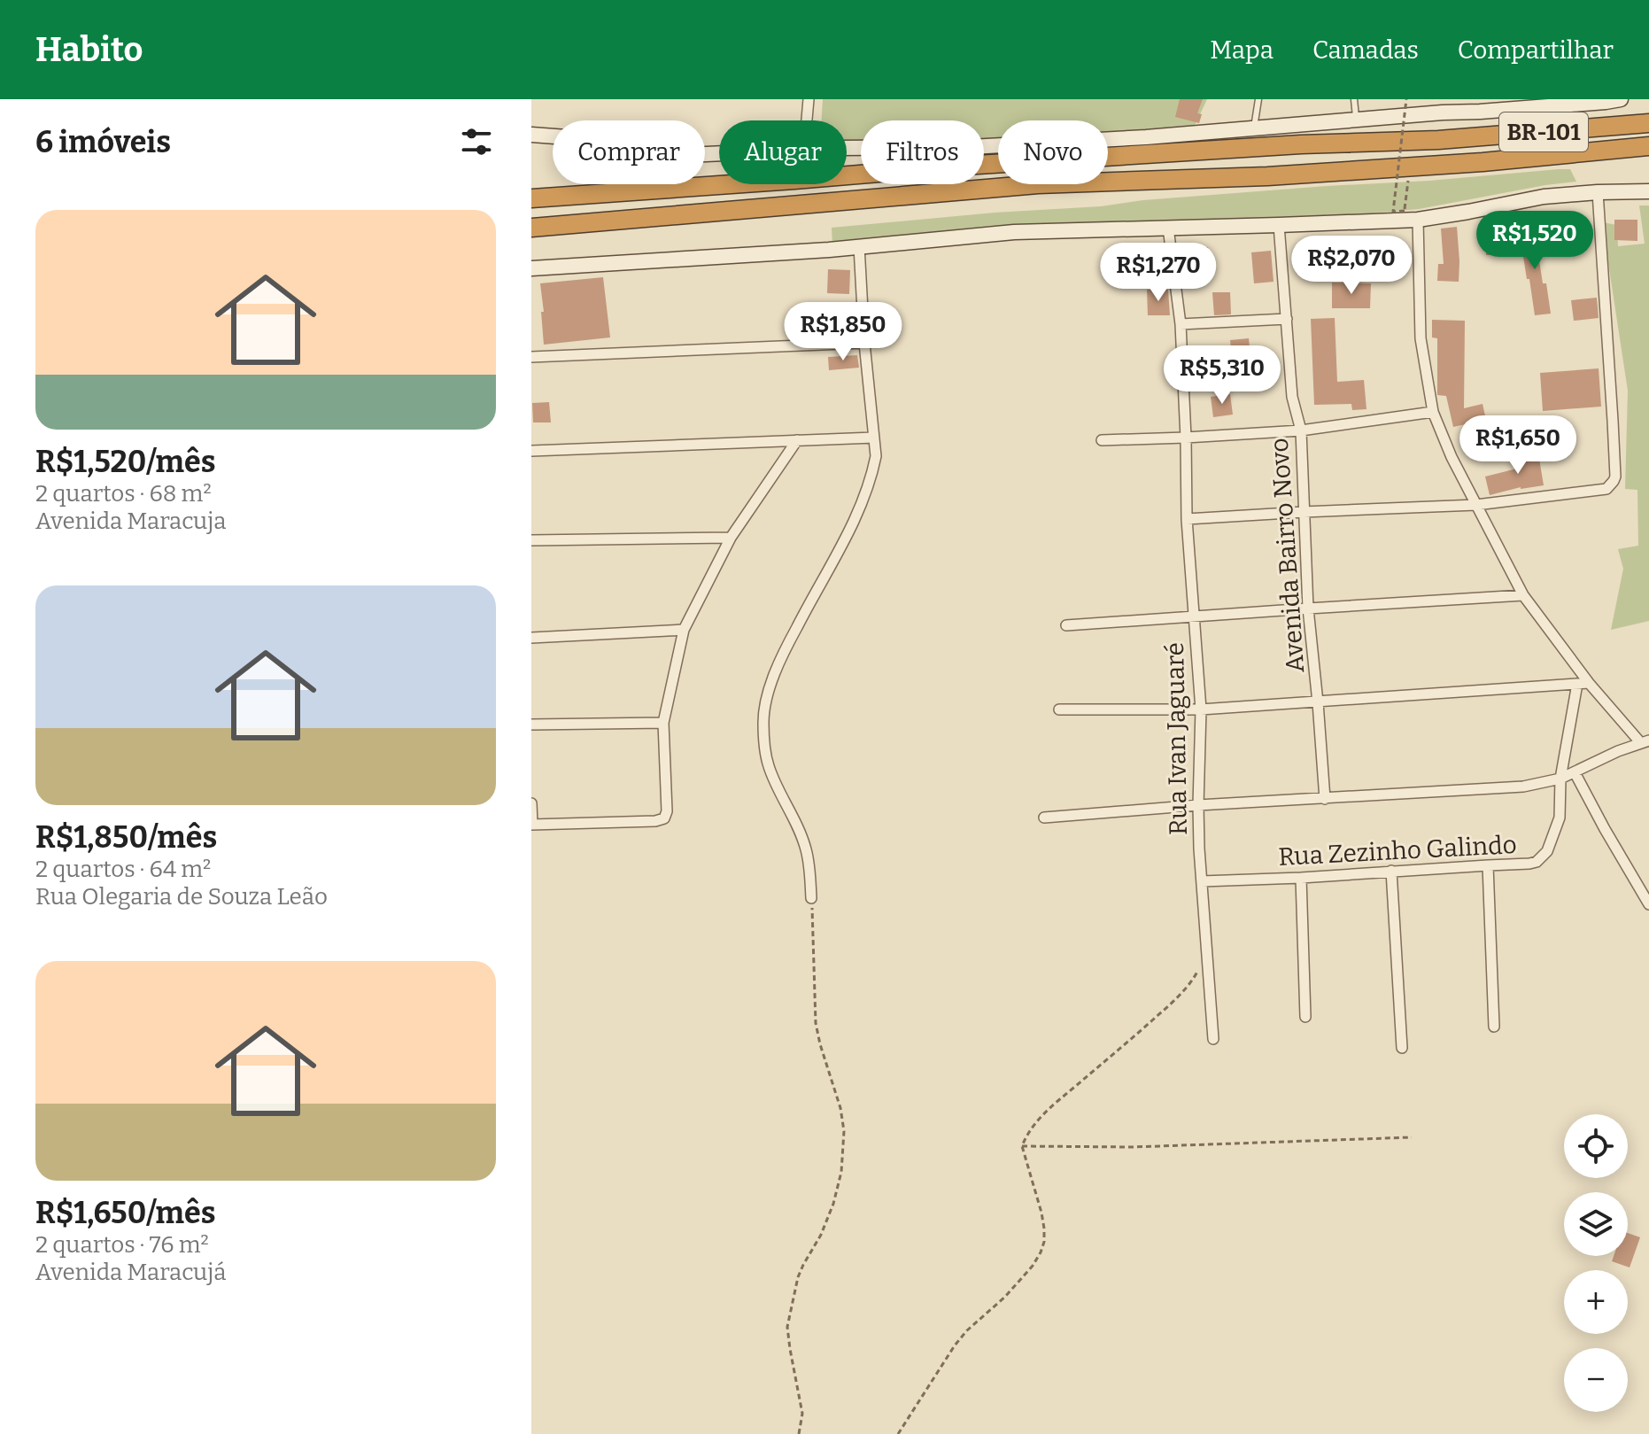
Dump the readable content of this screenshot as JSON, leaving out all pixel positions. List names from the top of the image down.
{
  "streets": {
    "highway": ["BR-101"],
    "street": ["Avenida Bairro Novo", "Rua Ivan Jaguaré", "Rua Zezinho Galindo"]
  },
  "crossings": [
    ["Rua Ivan Jaguaré", "Rua Zezinho Galindo"]
  ],
  "page": {
    "header": "Habito",
    "nav": ["Mapa", "Camadas", "Compartilhar"],
    "heading": "6 imóveis",
    "chip": [
      "Comprar",
      "Alugar",
      "Filtros",
      "Novo"
    ],
    "list": [
      {
        "name": "R$1,520/mês",
        "note": "2 quartos · 68 m² · Avenida Maracuja"
      },
      {
        "name": "R$1,850/mês",
        "note": "2 quartos · 64 m² · Rua Olegaria de Souza Leão"
      },
      {
        "name": "R$1,650/mês",
        "note": "2 quartos · 76 m² · Avenida Maracujá"
      }
    ],
    "price": [
      "R$1,520",
      "R$2,070",
      "R$1,270",
      "R$1,850",
      "R$5,310",
      "R$1,650"
    ],
    "map_buttons": ["+", "−"]
  }
}
